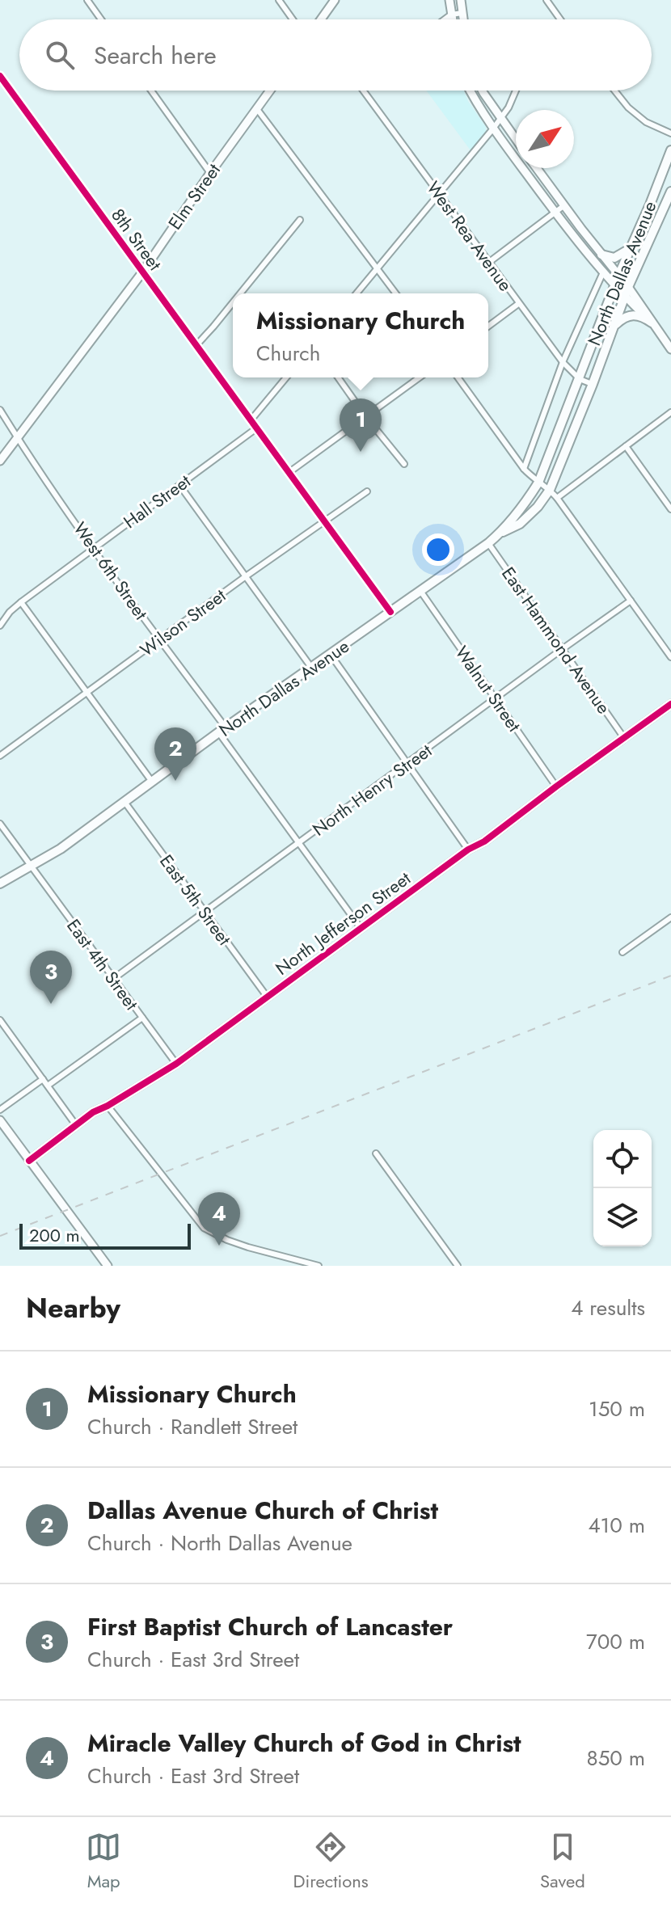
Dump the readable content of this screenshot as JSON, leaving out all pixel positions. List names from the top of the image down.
{
  "streets": {
    "main road": ["North Dallas Avenue"],
    "street": [
      "Elm Street",
      "West Rea Avenue",
      "8th Street",
      "Hall Street",
      "West 6th Street",
      "Wilson Street",
      "East Hammond Avenue",
      "Walnut Street",
      "North Henry Street",
      "East 5th Street",
      "North Jefferson Street",
      "East 4th Street"
    ]
  },
  "crossings": [
    ["Elm Street", "8th Street"],
    ["Elm Street", "West 6th Street"],
    ["West Rea Avenue", "North Dallas Avenue"],
    ["8th Street", "Hall Street"],
    ["North Dallas Avenue", "West 6th Street"],
    ["North Dallas Avenue", "East Hammond Avenue"],
    ["North Dallas Avenue", "Walnut Street"],
    ["North Dallas Avenue", "East 5th Street"],
    ["North Dallas Avenue", "East 4th Street"],
    ["Hall Street", "West 6th Street"],
    ["West 6th Street", "Wilson Street"],
    ["West 6th Street", "North Henry Street"],
    ["West 6th Street", "North Jefferson Street"],
    ["East Hammond Avenue", "North Henry Street"],
    ["East Hammond Avenue", "North Jefferson Street"],
    ["Walnut Street", "North Henry Street"],
    ["Walnut Street", "North Jefferson Street"],
    ["North Henry Street", "East 5th Street"],
    ["North Henry Street", "East 4th Street"],
    ["East 5th Street", "North Jefferson Street"],
    ["North Jefferson Street", "East 4th Street"]
  ],
  "scale_bar": "200 m",
  "north": "top right",
  "page": {
    "search": "Search here",
    "popup": ["Missionary Church", "Church"],
    "pins": [
      "1",
      "2",
      "3",
      "4"
    ],
    "scale": "200 m",
    "heading": ["Nearby", "4 results"],
    "list": [
      {
        "mark": "1",
        "name": "Missionary Church",
        "note": "Church · Randlett Street",
        "value": "150 m"
      },
      {
        "mark": "2",
        "name": "Dallas Avenue Church of Christ",
        "note": "Church · North Dallas Avenue",
        "value": "410 m"
      },
      {
        "mark": "3",
        "name": "First Baptist Church of Lancaster",
        "note": "Church · East 3rd Street",
        "value": "700 m"
      },
      {
        "mark": "4",
        "name": "Miracle Valley Church of God in Christ",
        "note": "Church · East 3rd Street",
        "value": "850 m"
      }
    ],
    "nav": ["Map", "Directions", "Saved"]
  }
}
